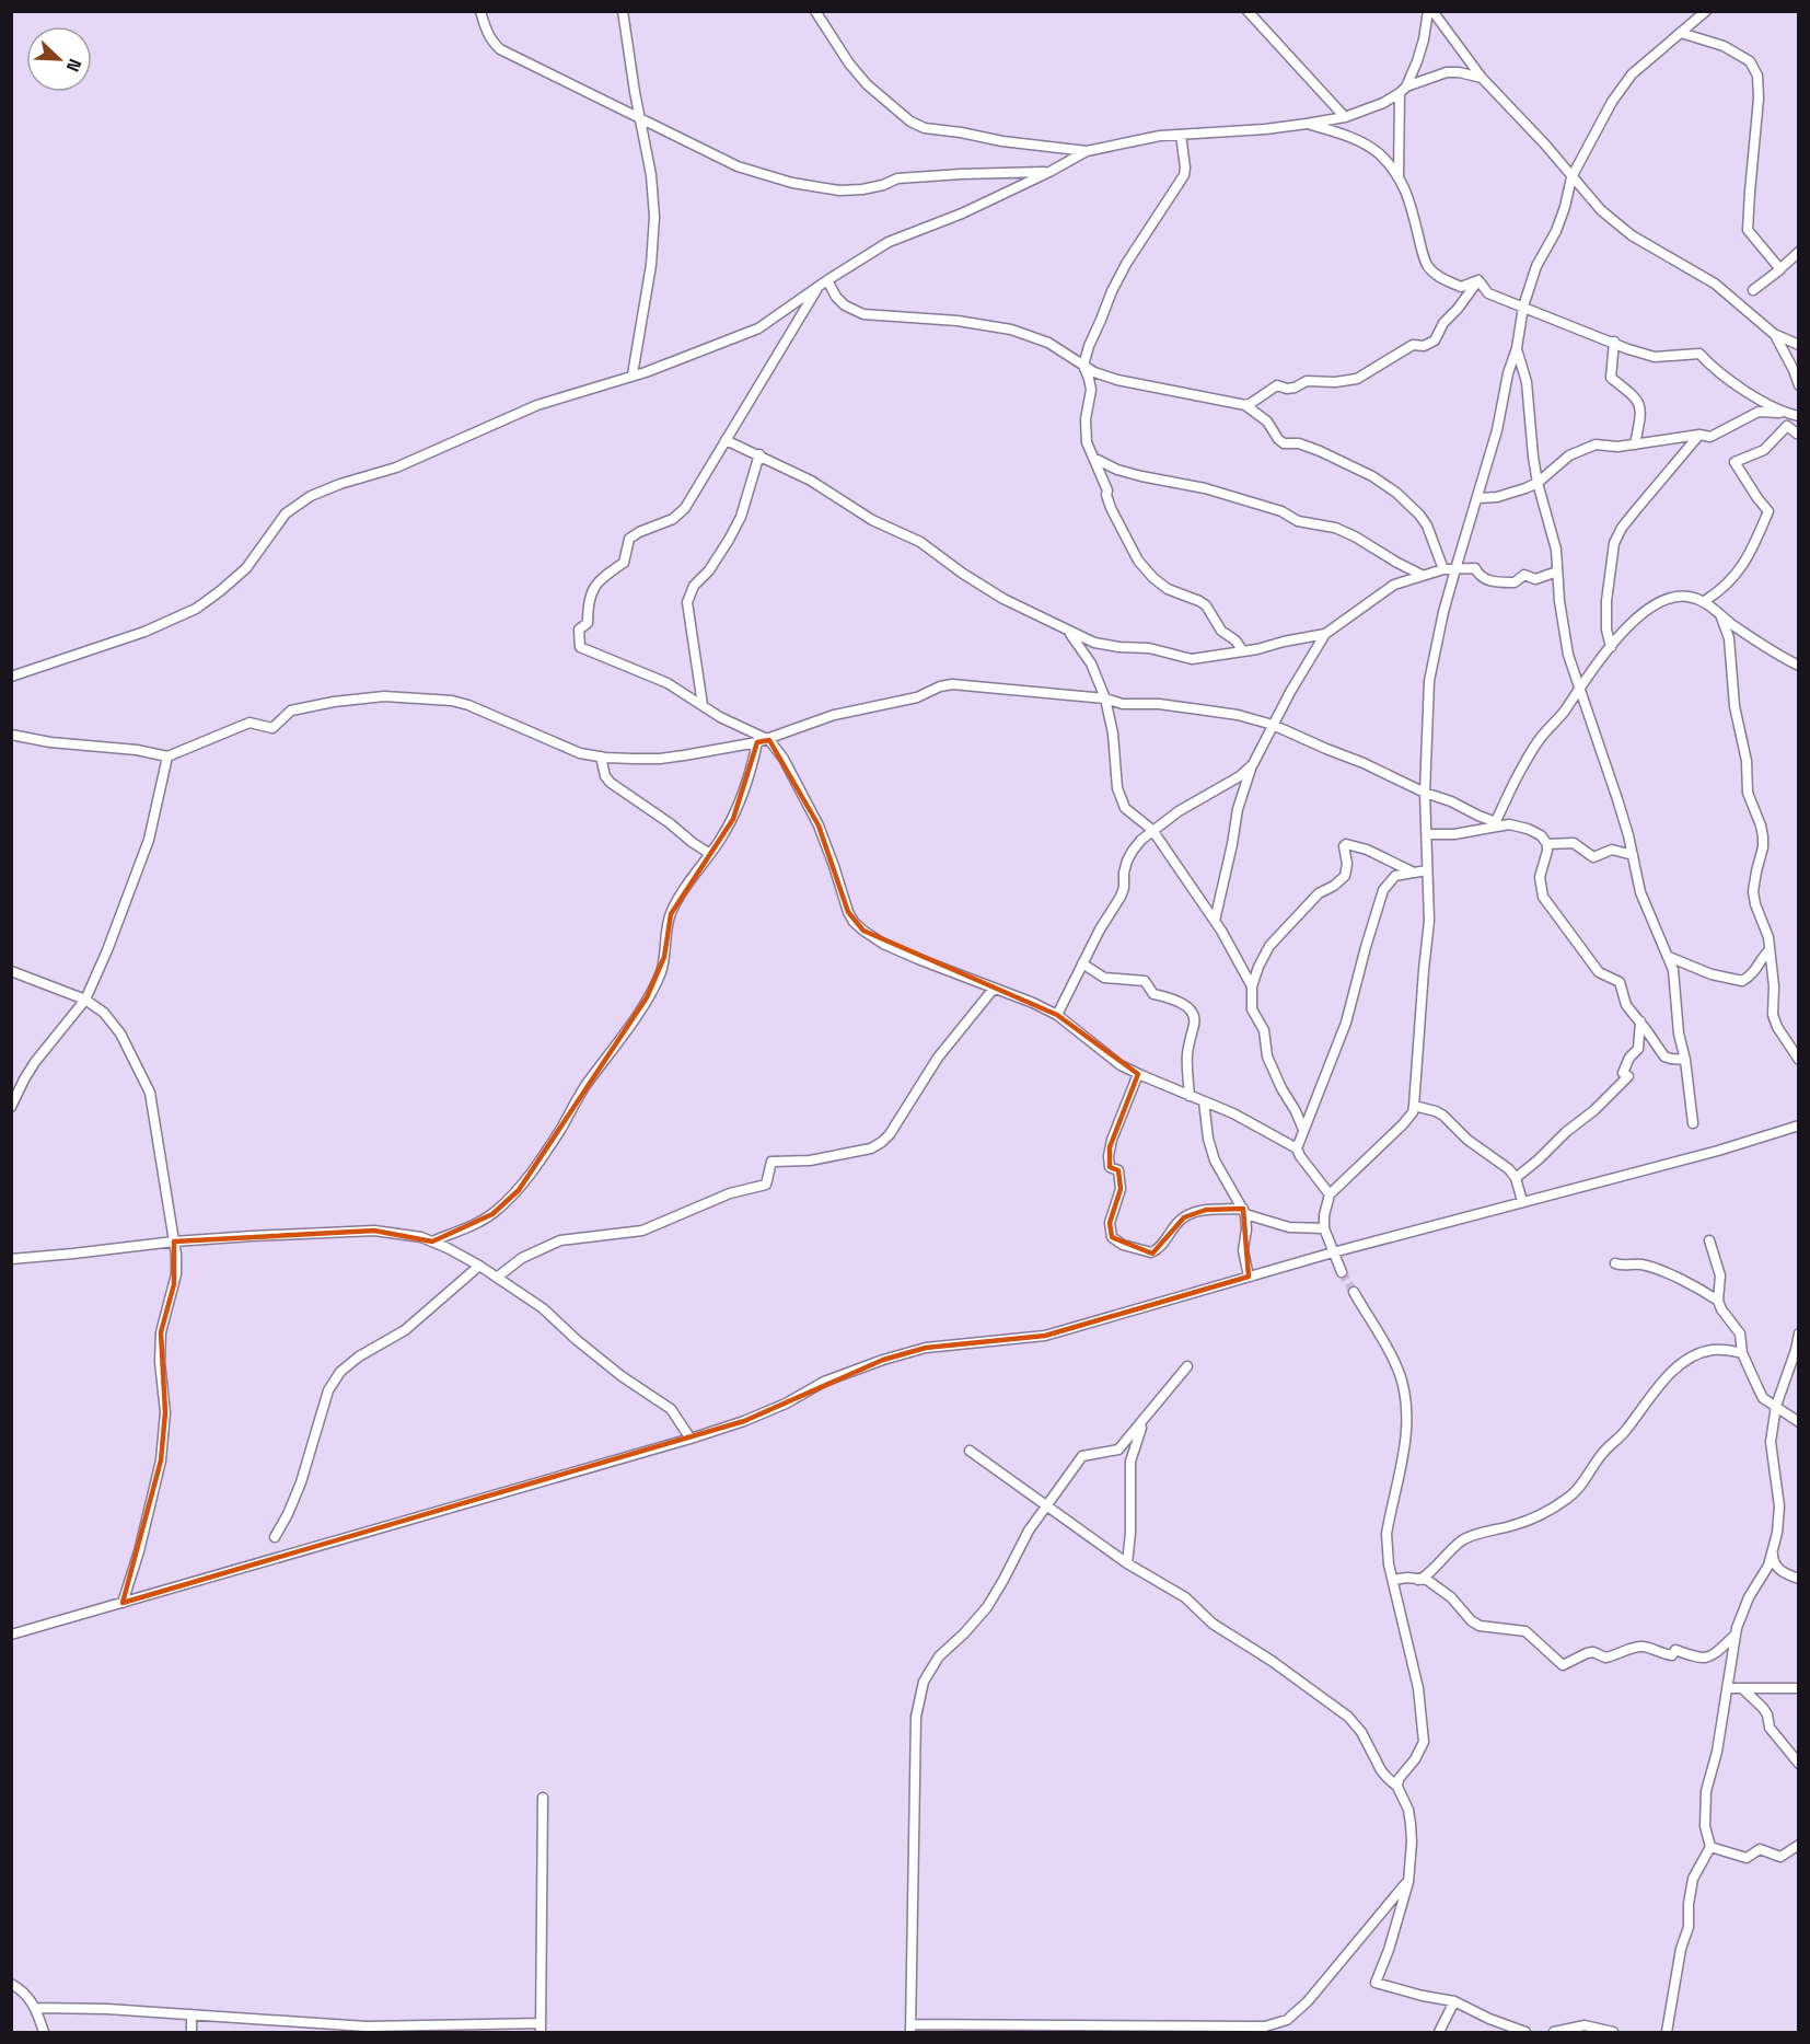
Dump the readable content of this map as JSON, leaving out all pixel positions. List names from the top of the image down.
{
  "north": "bottom right"
}
